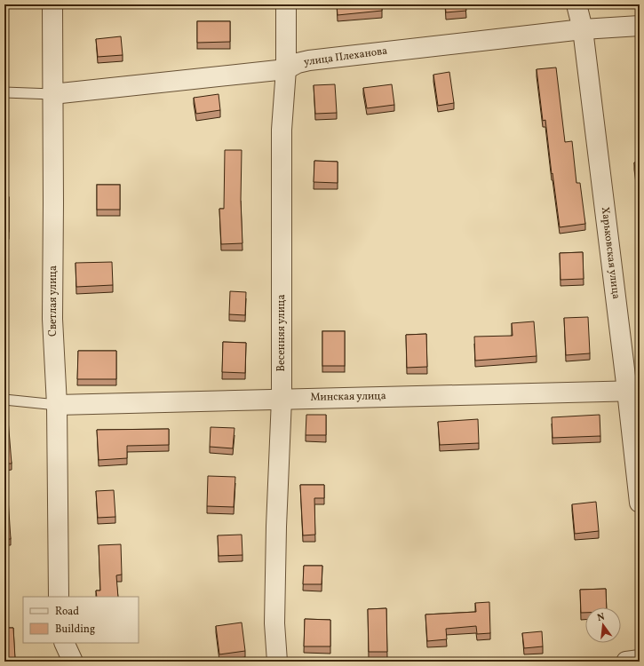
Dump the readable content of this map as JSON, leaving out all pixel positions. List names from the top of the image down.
{
  "streets": {
    "street": [
      "улица Плеханова",
      "Харьковская улица",
      "Светлая улица",
      "Весенняя улица",
      "Минская улица"
    ]
  },
  "crossings": [
    ["улица Плеханова", "Харьковская улица"],
    ["улица Плеханова", "Светлая улица"],
    ["улица Плеханова", "Весенняя улица"],
    ["Харьковская улица", "Минская улица"],
    ["Светлая улица", "Минская улица"],
    ["Весенняя улица", "Минская улица"]
  ],
  "legend": ["Road", "Building"],
  "north": "top"
}
